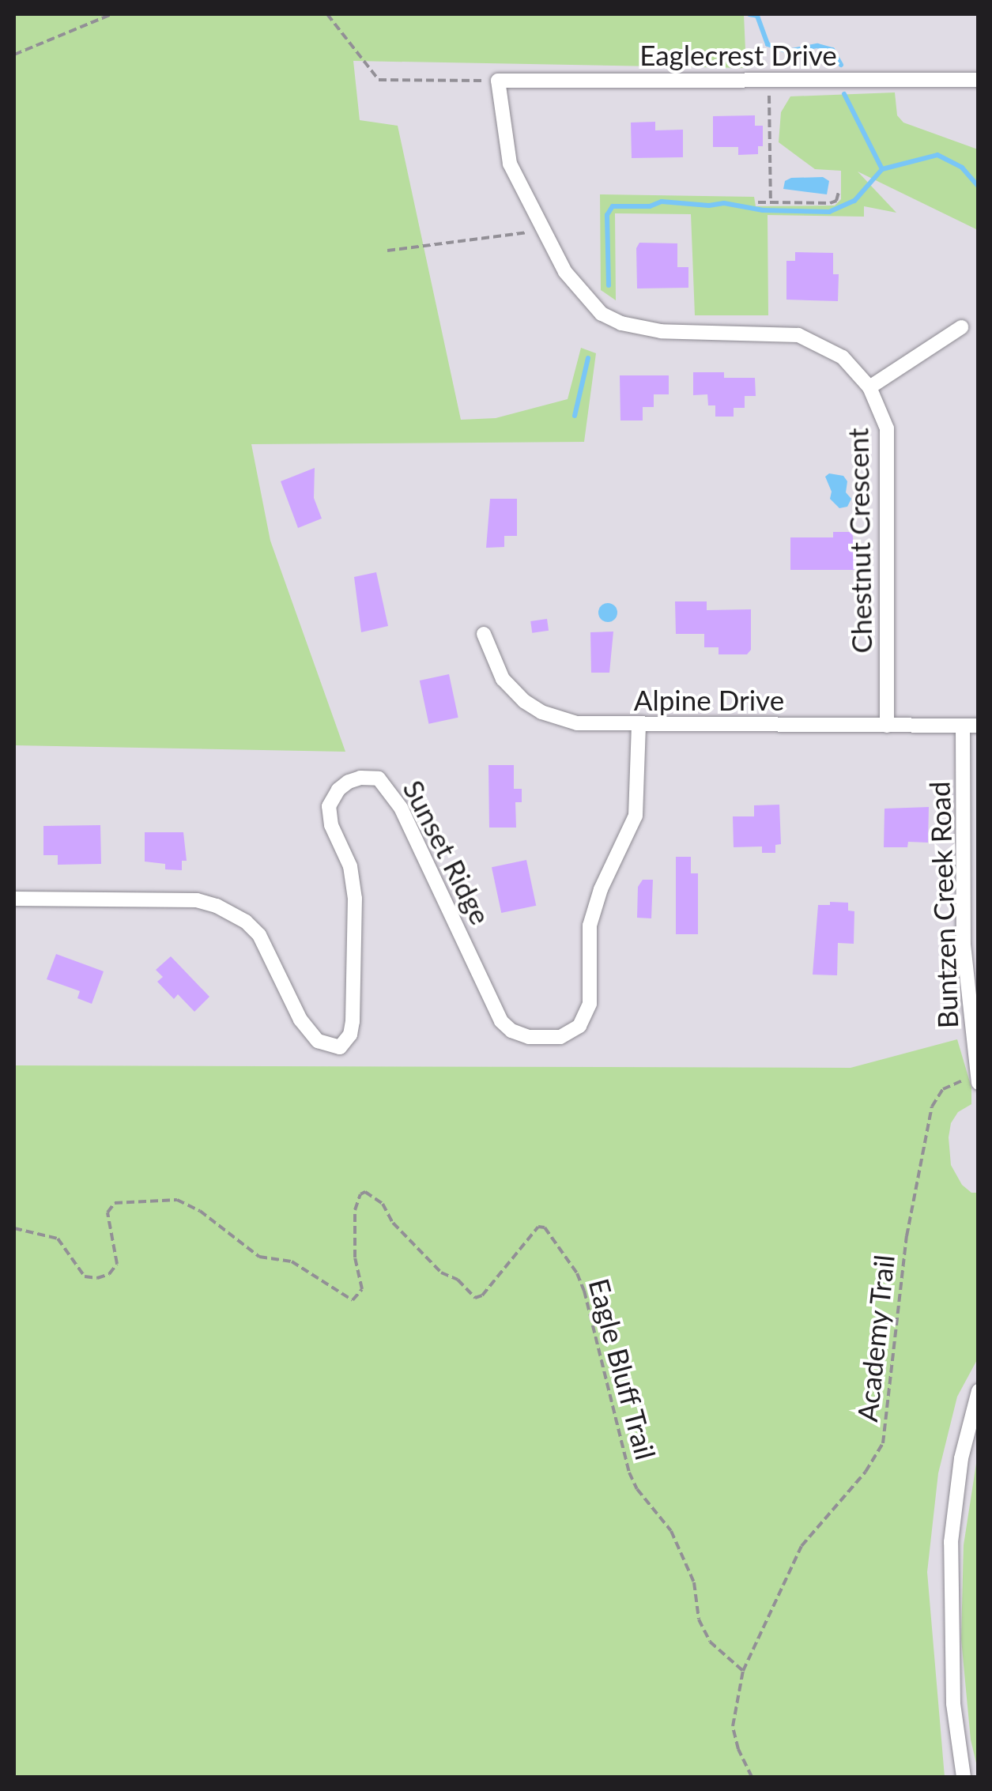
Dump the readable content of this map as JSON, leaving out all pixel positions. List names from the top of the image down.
{
  "streets": {
    "street": [
      "Eaglecrest Drive",
      "Chestnut Crescent",
      "Alpine Drive",
      "Sunset Ridge",
      "Buntzen Creek Road"
    ],
    "path": ["Academy Trail", "Eagle Bluff Trail"]
  },
  "crossings": [
    ["Eaglecrest Drive", "Chestnut Crescent"],
    ["Chestnut Crescent", "Alpine Drive"],
    ["Alpine Drive", "Sunset Ridge"],
    ["Alpine Drive", "Buntzen Creek Road"],
    ["Buntzen Creek Road", "Academy Trail"],
    ["Academy Trail", "Eagle Bluff Trail"]
  ]
}
